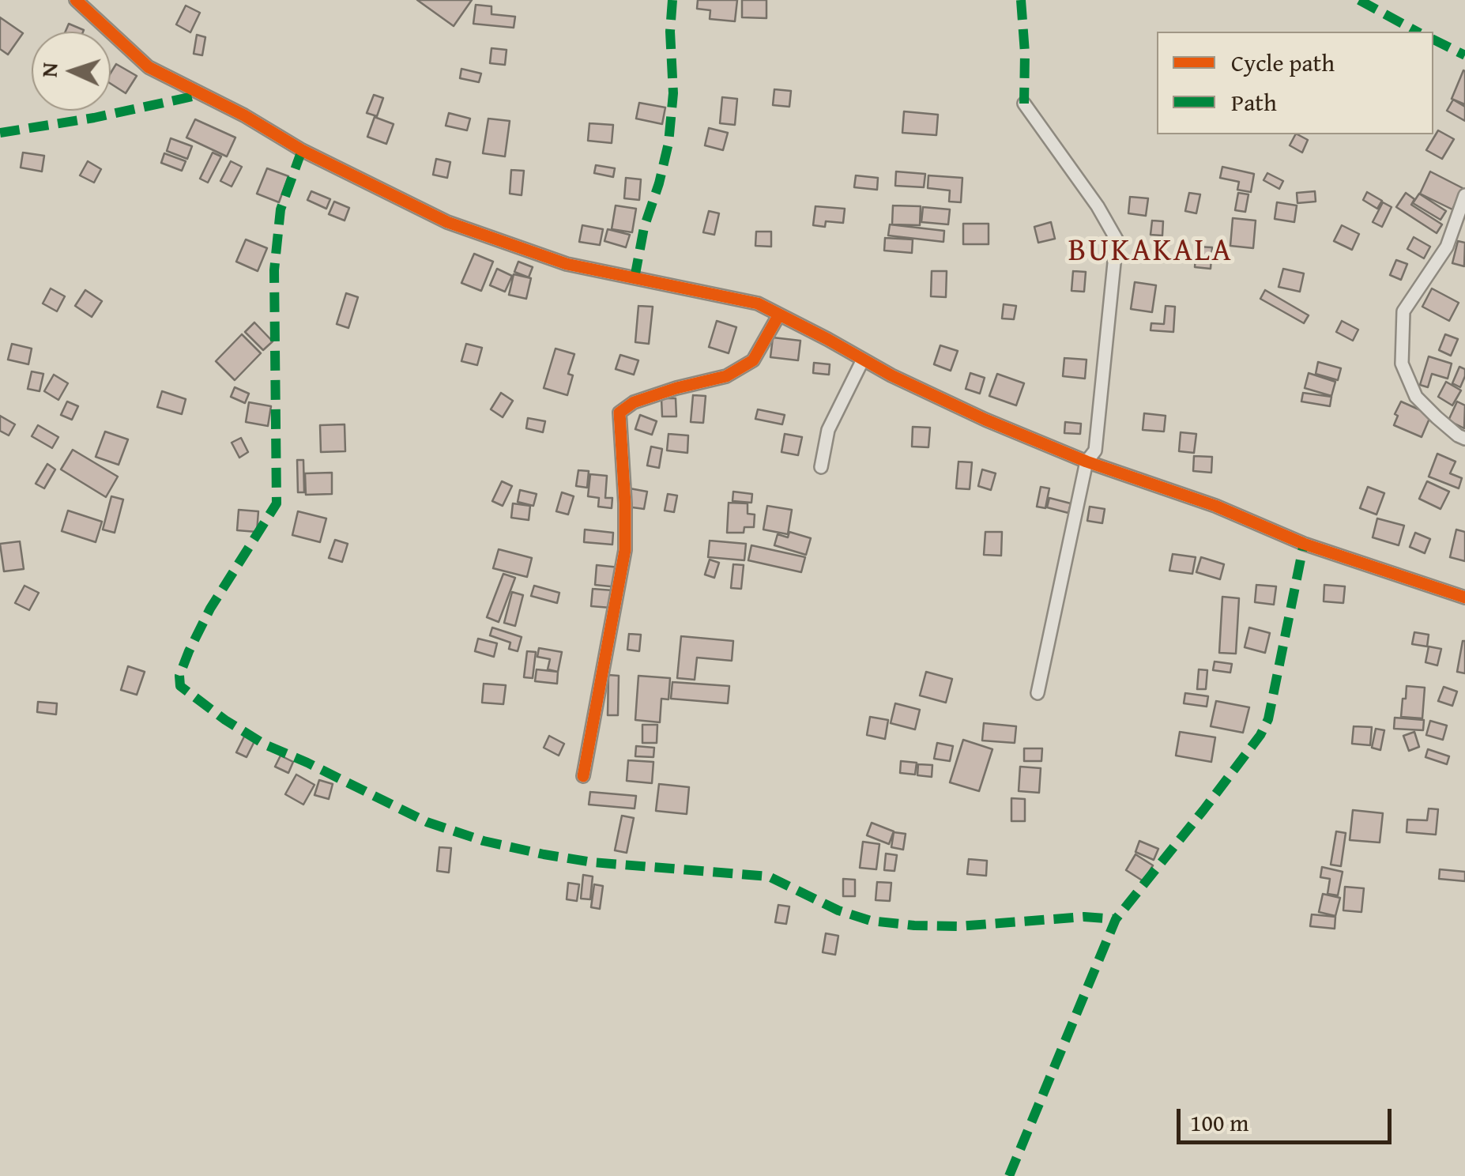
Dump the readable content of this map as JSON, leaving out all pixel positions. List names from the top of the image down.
{
  "districts": ["BUKAKALA"],
  "legend": ["Cycle path", "Path"],
  "scale_bar": "100 m",
  "north": "left"
}
